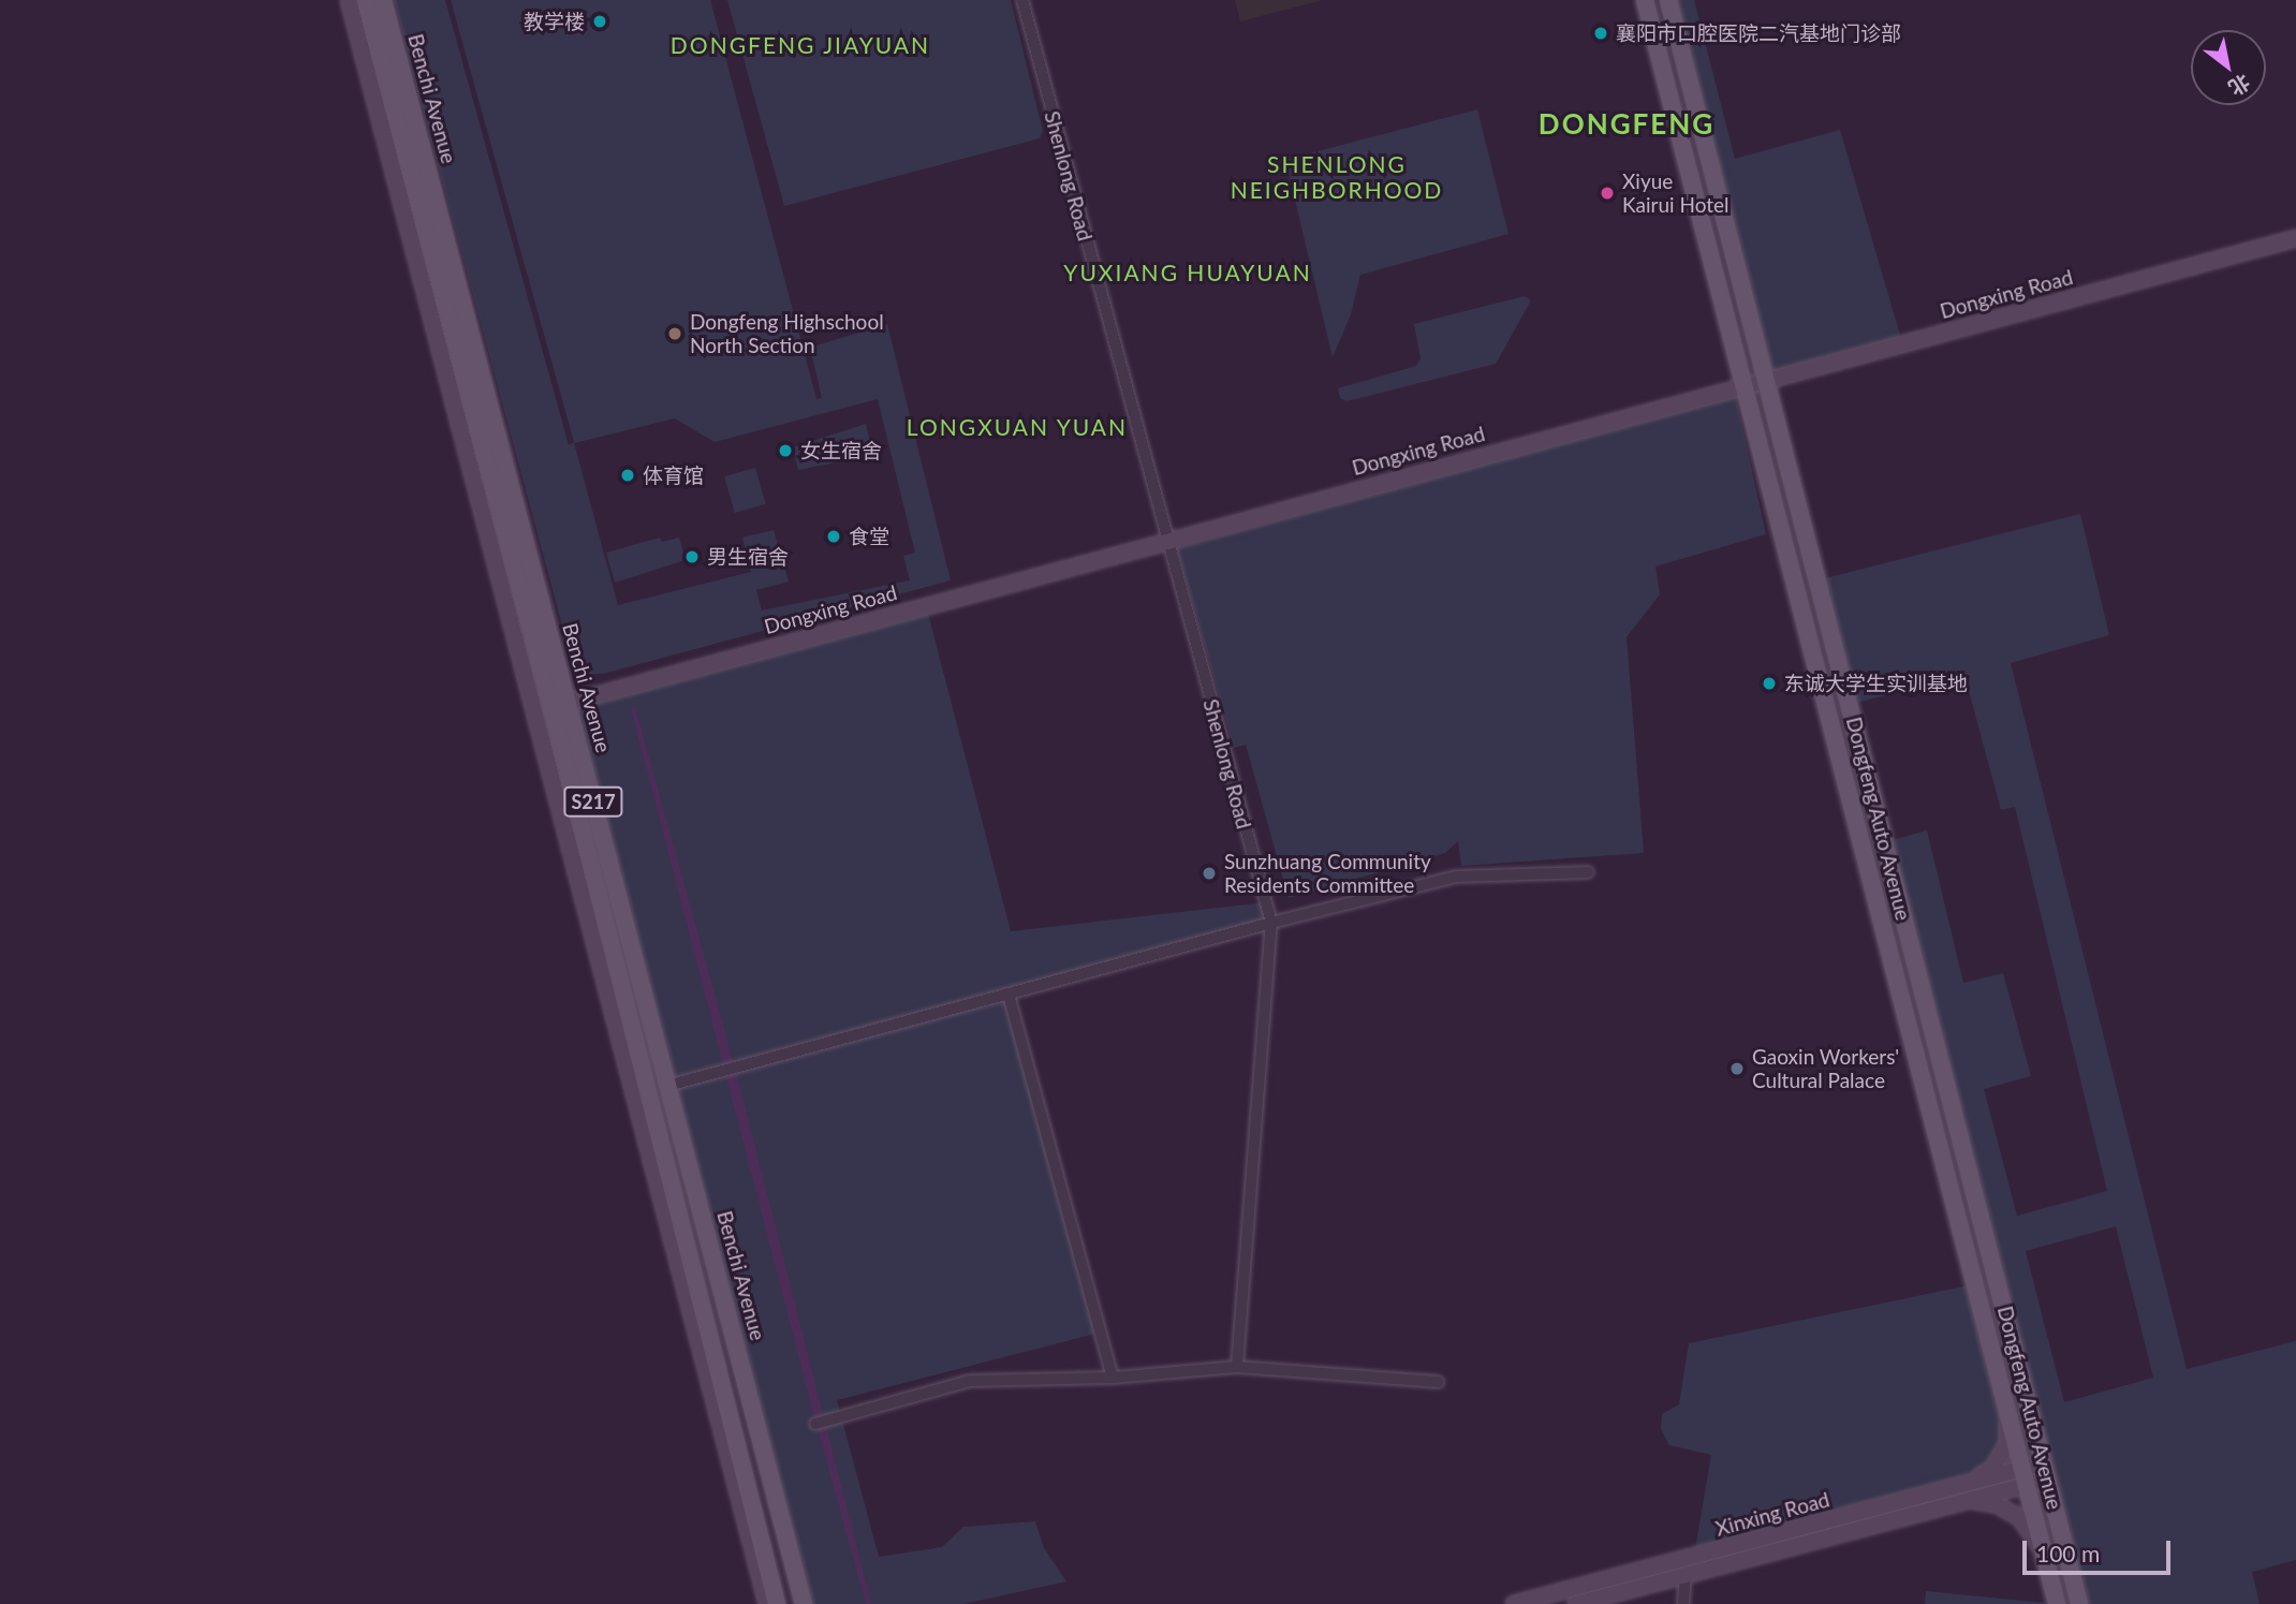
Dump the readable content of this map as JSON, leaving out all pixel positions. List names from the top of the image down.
{
  "streets": {
    "main road": ["Benchi Avenue", "S217", "Dongfeng Auto Avenue"],
    "street": ["Shenlong Road", "Dongxing Road", "Xinxing Road"]
  },
  "crossings": [
    ["Benchi Avenue", "Dongxing Road"],
    ["Shenlong Road", "Dongxing Road"],
    ["Dongxing Road", "Dongfeng Auto Avenue"],
    ["Dongfeng Auto Avenue", "Xinxing Road"]
  ],
  "districts": [
    "DONGFENG JIAYUAN",
    "DONGFENG",
    "SHENLONG NEIGHBORHOOD",
    "YUXIANG HUAYUAN",
    "LONGXUAN YUAN"
  ],
  "places": [
    "教学楼",
    "襄阳市口腔医院二汽基地门诊部",
    "Xiyue Kairui Hotel",
    "Dongfeng Highschool North Section",
    "女生宿舍",
    "体育馆",
    "食堂",
    "男生宿舍",
    "东诚大学生实训基地",
    "Sunzhuang Community Residents Committee",
    "Gaoxin Workers' Cultural Palace"
  ],
  "scale_bar": "100 m",
  "north": "bottom right"
}
